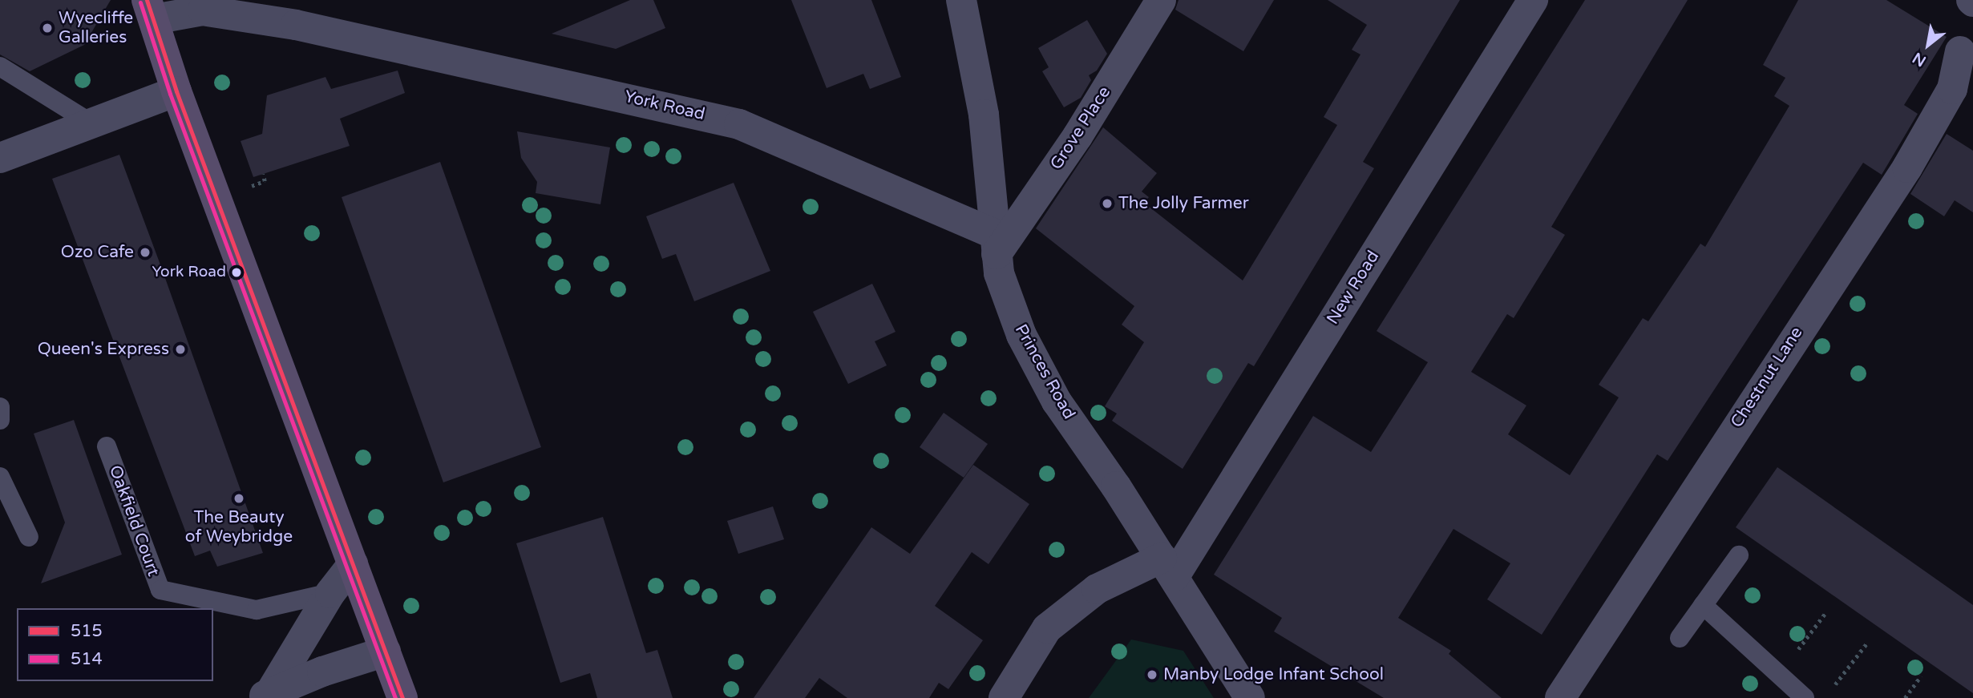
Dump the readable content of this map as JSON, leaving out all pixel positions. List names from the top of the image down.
{
  "streets": {
    "street": [
      "York Road",
      "Grove Place",
      "New Road",
      "Princes Road",
      "Chestnut Lane"
    ],
    "lane": ["Oakfield Court"]
  },
  "crossings": [
    ["York Road", "Grove Place"],
    ["York Road", "Princes Road"],
    ["Grove Place", "Princes Road"],
    ["New Road", "Princes Road"]
  ],
  "places": [
    "Wyecliffe Galleries",
    "The Jolly Farmer",
    "Ozo Cafe",
    "York Road",
    "Queen's Express",
    "The Beauty of Weybridge",
    "Manby Lodge Infant School"
  ],
  "lines": ["transit line 515", "transit line 514"],
  "legend": ["515", "514"],
  "north": "bottom left"
}
